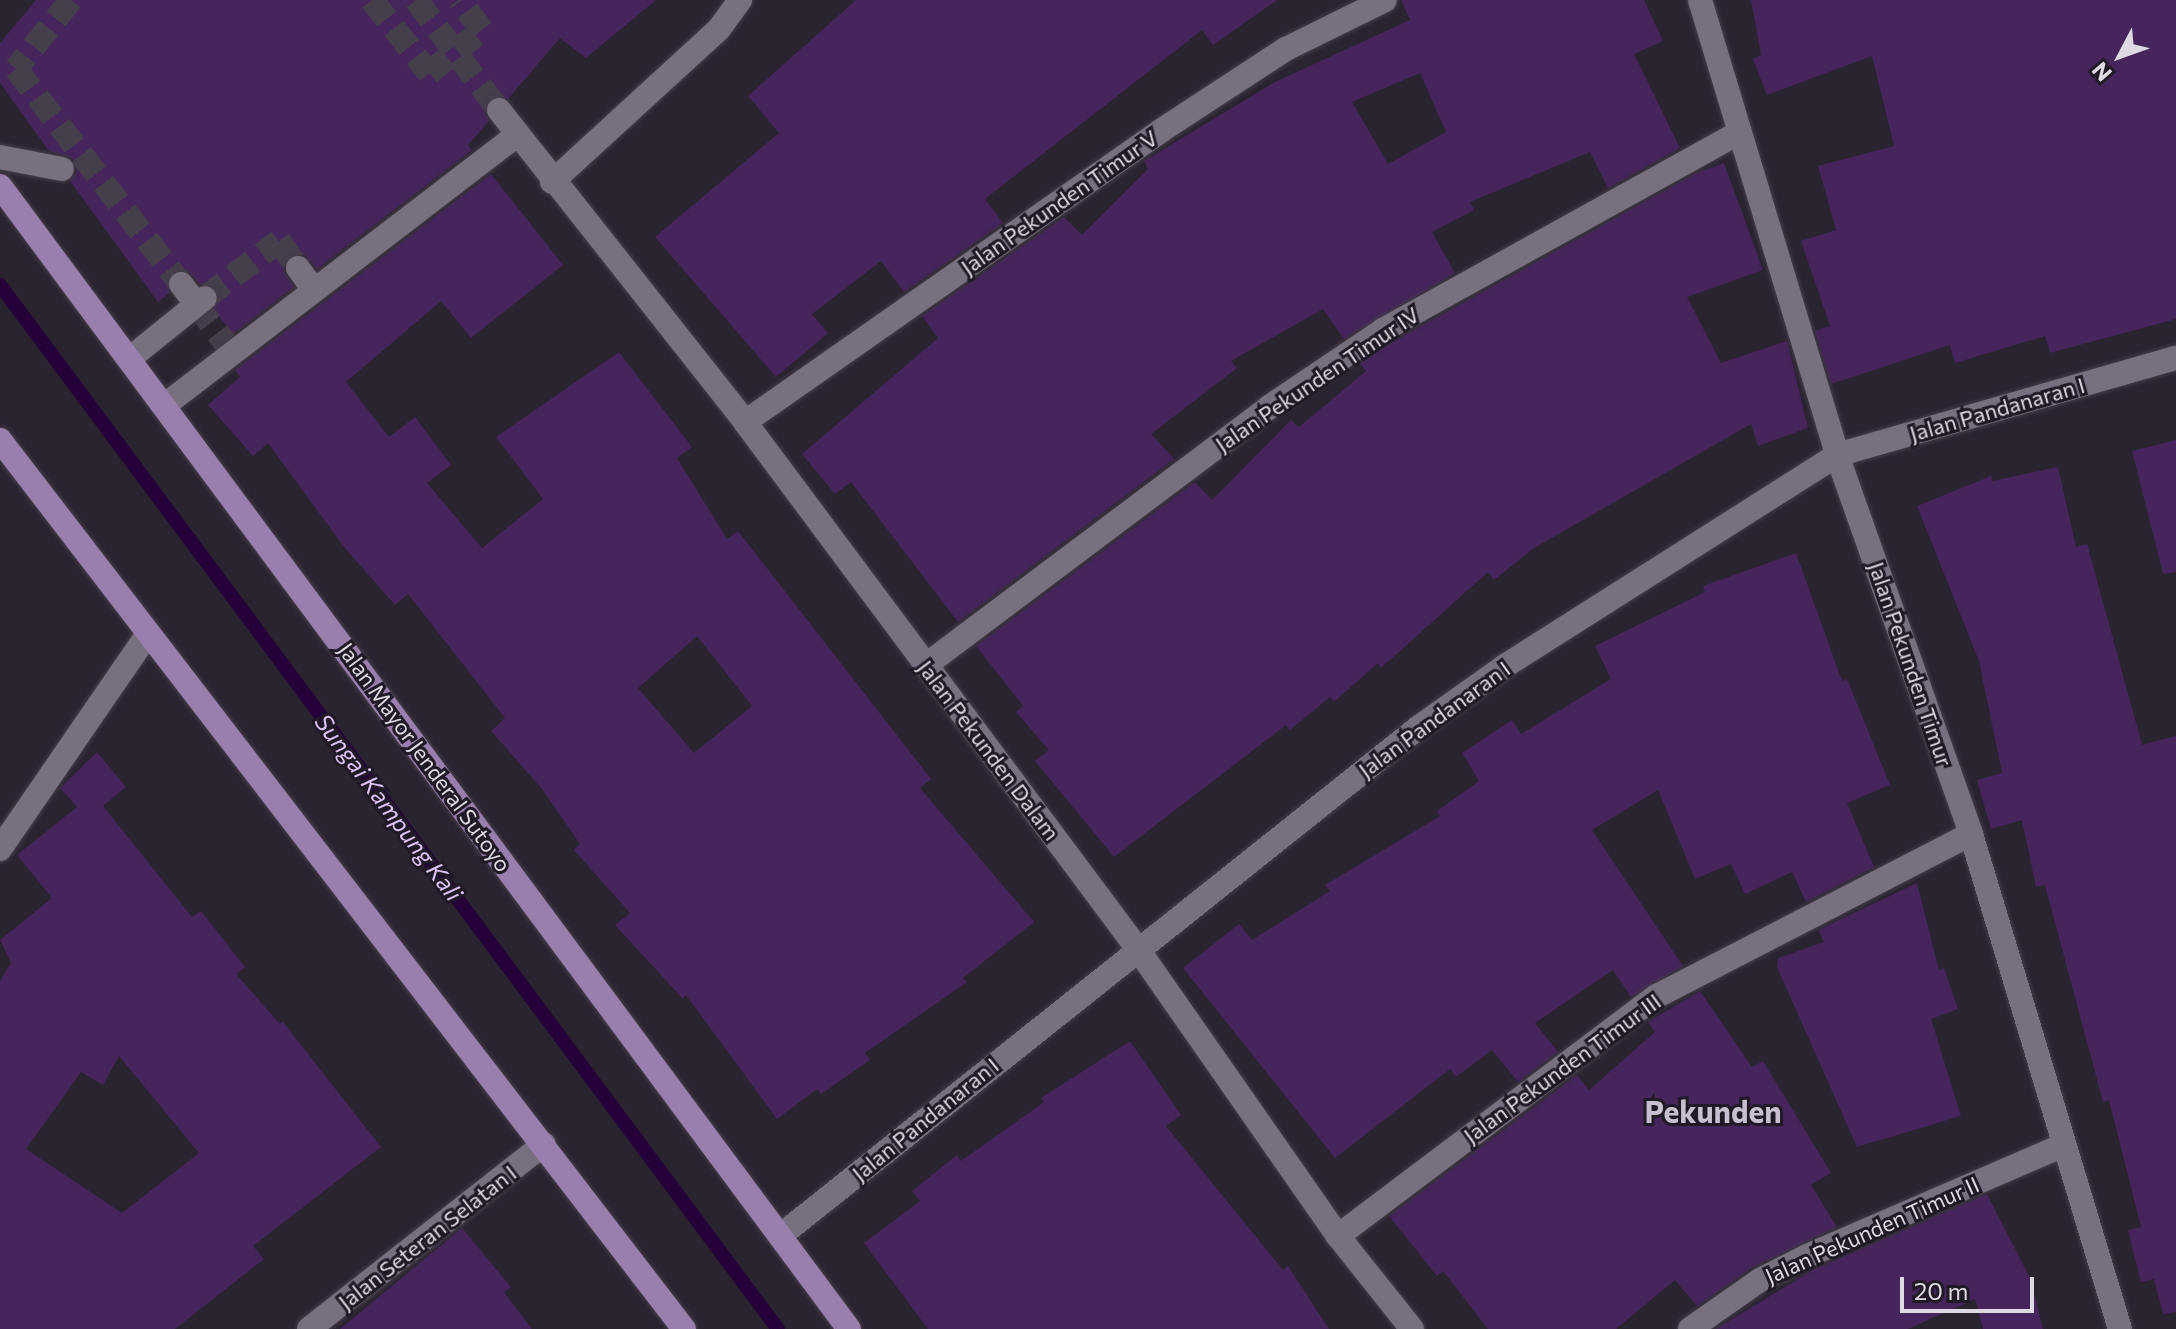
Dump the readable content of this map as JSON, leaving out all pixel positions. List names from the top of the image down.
{
  "streets": {
    "main road": ["Jalan Mayor Jenderal Sutoyo"],
    "street": [
      "Jalan Pekunden Timur V",
      "Jalan Pekunden Timur IV",
      "Jalan Pandanaran I",
      "Jalan Pekunden Timur",
      "Jalan Pekunden Dalam",
      "Jalan Pekunden Timur III",
      "Jalan Pekunden Timur II",
      "Jalan Seteran Selatan I"
    ]
  },
  "crossings": [
    ["Jalan Pekunden Timur V", "Jalan Pekunden Dalam"],
    ["Jalan Pekunden Timur IV", "Jalan Pekunden Timur"],
    ["Jalan Pekunden Timur IV", "Jalan Pekunden Dalam"],
    ["Jalan Pandanaran I", "Jalan Pekunden Timur"],
    ["Jalan Pandanaran I", "Jalan Pekunden Dalam"],
    ["Jalan Pandanaran I", "Jalan Mayor Jenderal Sutoyo"],
    ["Jalan Pekunden Timur", "Jalan Pekunden Timur III"],
    ["Jalan Pekunden Timur", "Jalan Pekunden Timur II"],
    ["Jalan Pekunden Dalam", "Jalan Pekunden Timur III"]
  ],
  "districts": ["Pekunden"],
  "water": ["Sungai Kampung Kali"],
  "scale_bar": "20 m",
  "north": "bottom left"
}
